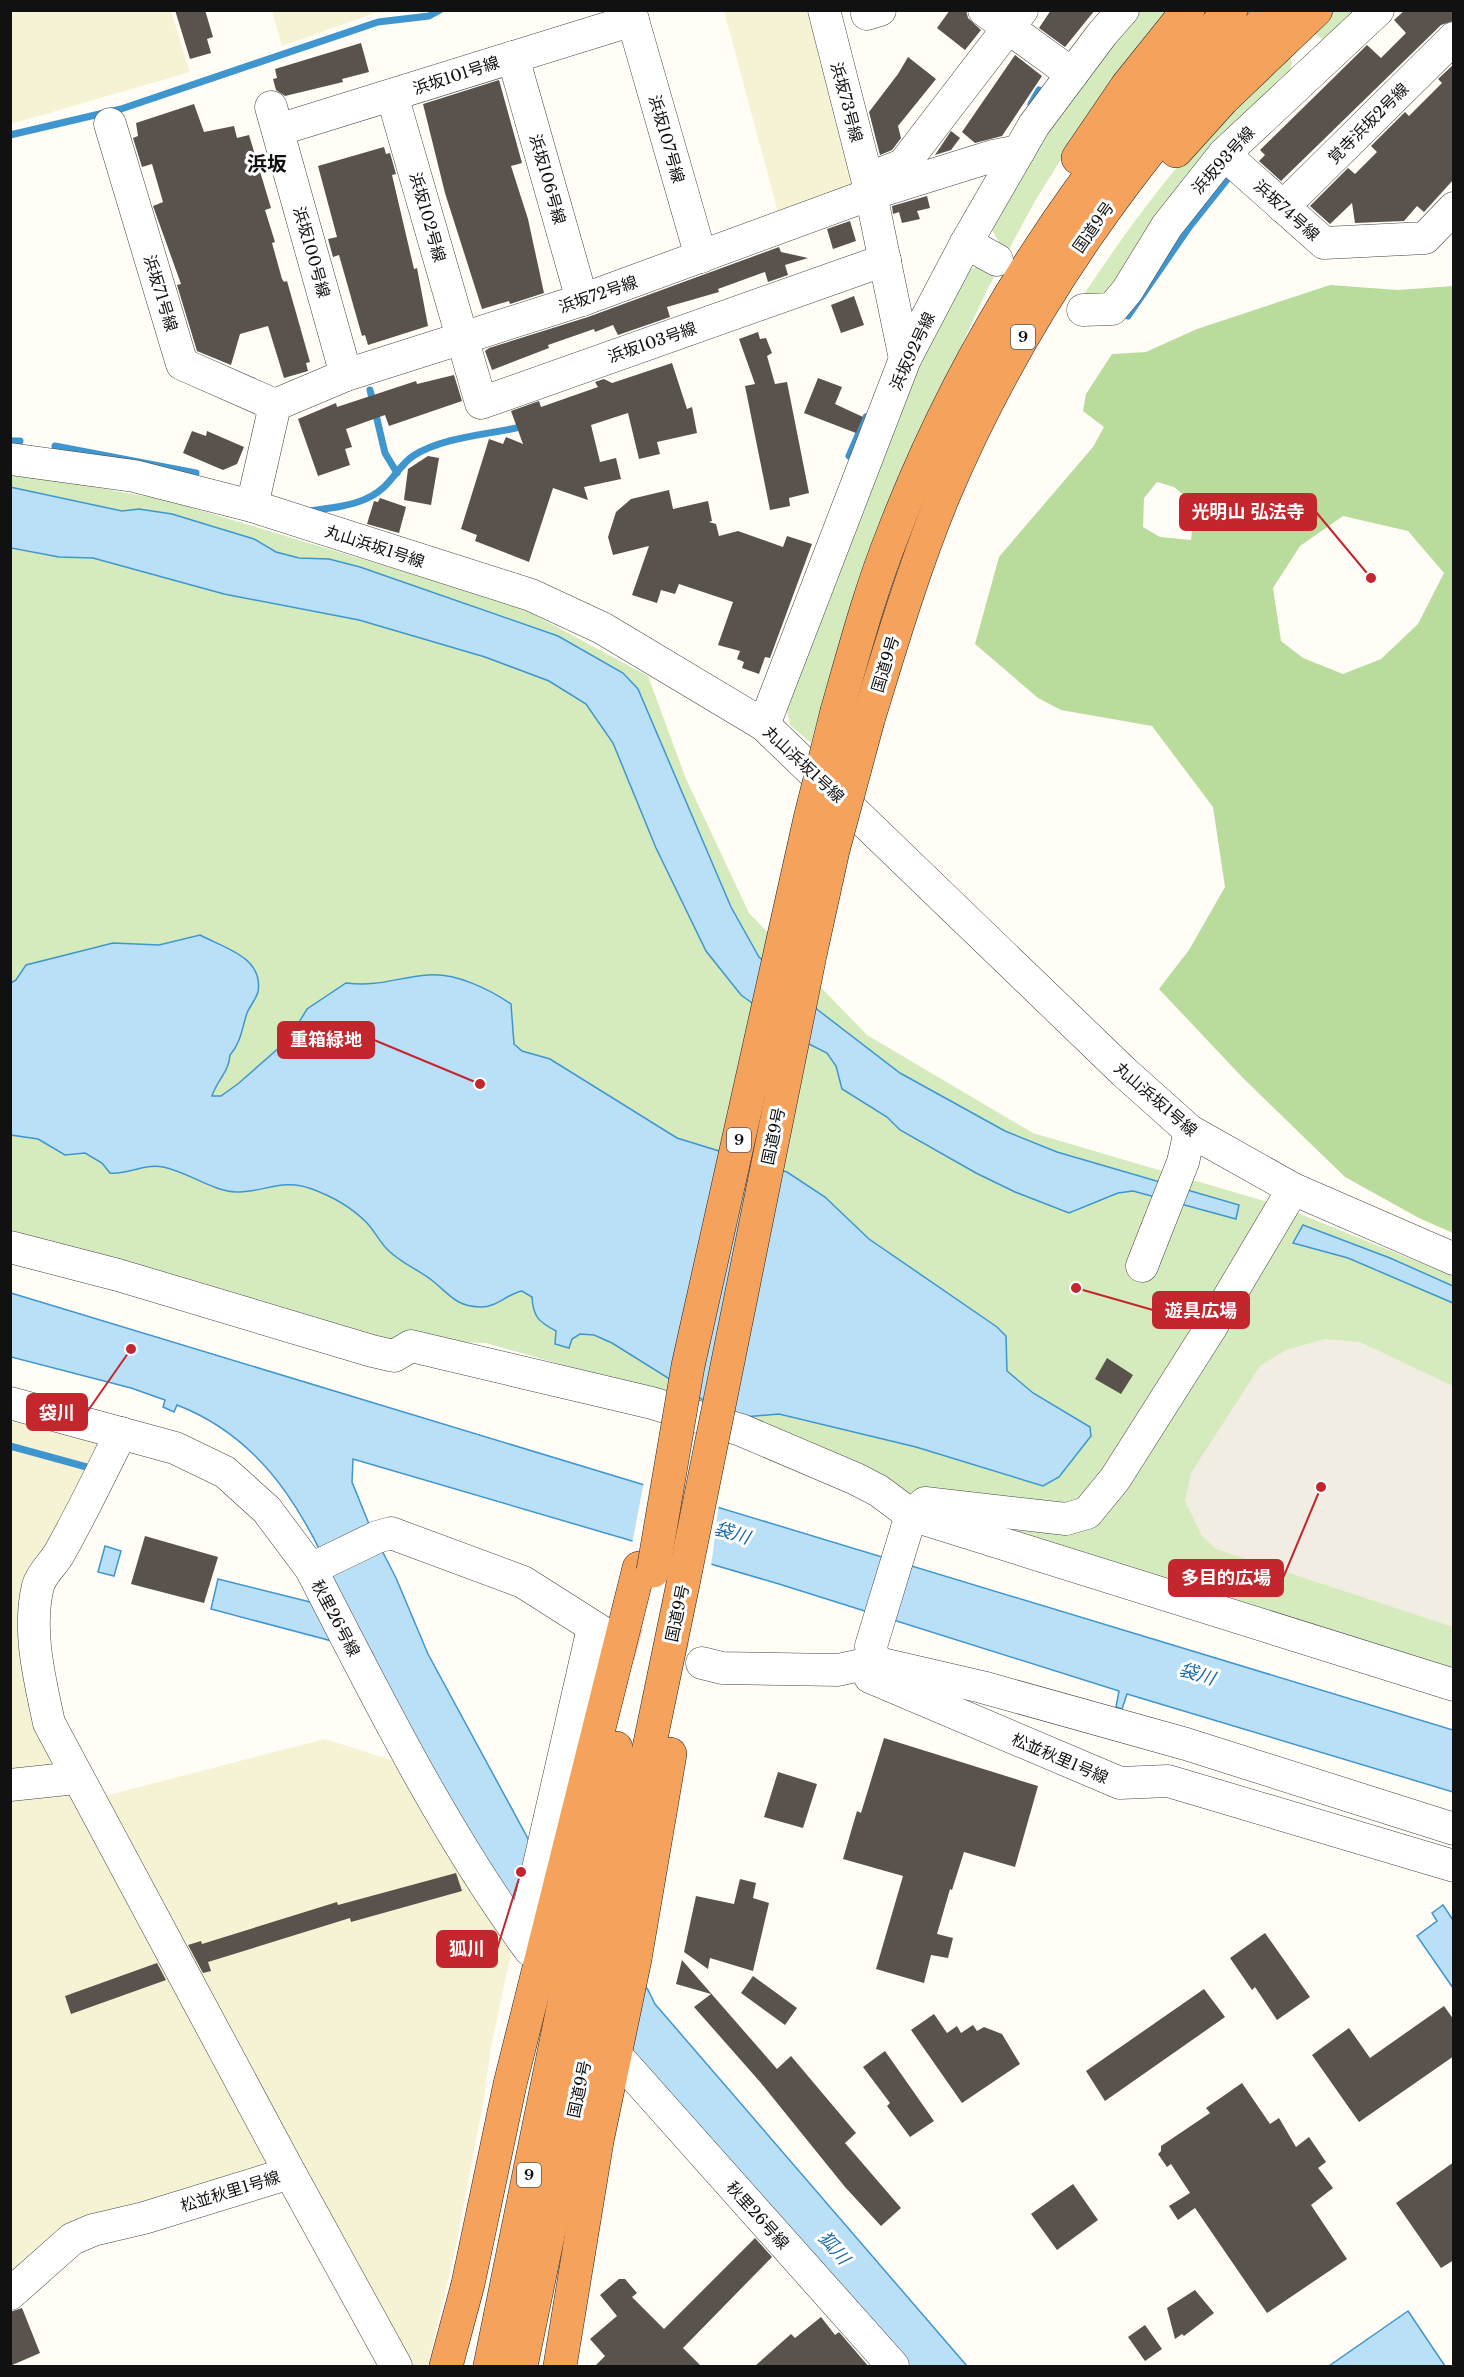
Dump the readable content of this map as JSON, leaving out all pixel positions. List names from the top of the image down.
{
  "streets": {
    "highway": ["国道9号", "9"],
    "street": [
      "浜坂101号線",
      "浜坂73号線",
      "覚寺浜坂2号線",
      "浜坂107号線",
      "浜坂93号線",
      "浜坂106号線",
      "浜坂74号線",
      "浜坂102号線",
      "浜坂100号線",
      "浜坂71号線",
      "浜坂72号線",
      "浜坂103号線",
      "浜坂92号線",
      "丸山浜坂1号線",
      "秋里26号線",
      "松並秋里1号線"
    ]
  },
  "crossings": [
    ["浜坂101号線", "浜坂107号線"],
    ["浜坂101号線", "浜坂106号線"],
    ["浜坂101号線", "浜坂102号線"],
    ["浜坂101号線", "浜坂100号線"],
    ["浜坂73号線", "浜坂72号線"],
    ["浜坂73号線", "浜坂103号線"],
    ["浜坂73号線", "浜坂92号線"],
    ["覚寺浜坂2号線", "浜坂74号線"],
    ["浜坂107号線", "浜坂72号線"],
    ["浜坂93号線", "浜坂74号線"],
    ["浜坂106号線", "浜坂72号線"],
    ["浜坂102号線", "浜坂72号線"],
    ["浜坂102号線", "浜坂103号線"],
    ["浜坂100号線", "浜坂72号線"],
    ["浜坂71号線", "浜坂72号線"],
    ["浜坂72号線", "浜坂103号線"],
    ["浜坂72号線", "浜坂92号線"],
    ["浜坂92号線", "丸山浜坂1号線"]
  ],
  "districts": ["浜坂"],
  "water": ["袋川", "狐川"],
  "places": [
    "光明山 弘法寺",
    "重箱緑地",
    "遊具広場",
    "袋川",
    "多目的広場",
    "狐川"
  ]
}
